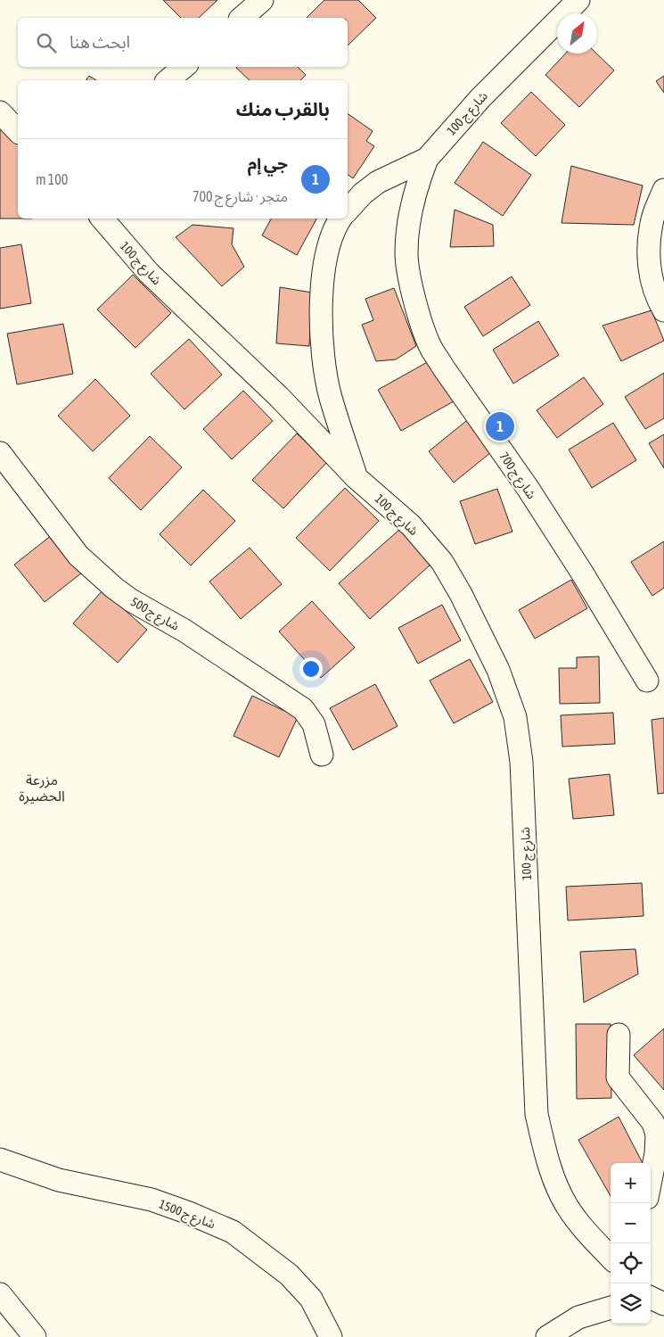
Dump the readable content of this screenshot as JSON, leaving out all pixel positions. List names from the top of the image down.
{
  "streets": {
    "street": [
      "شارع ج 100",
      "شارع ج 700",
      "شارع ج 500",
      "شارع ج 1500"
    ]
  },
  "crossings": [
    ["شارع ج 100", "شارع ج 700"]
  ],
  "districts": ["مزرعة الحضيرة"],
  "north": "top right",
  "page": {
    "search": "ابحث هنا",
    "heading": "بالقرب منك",
    "list": [
      {
        "mark": "1",
        "name": "جي إم",
        "note": "متجر · شارع ج 700",
        "value": "100 m"
      }
    ],
    "pins": "1",
    "map_buttons": ["+", "−"]
  }
}
